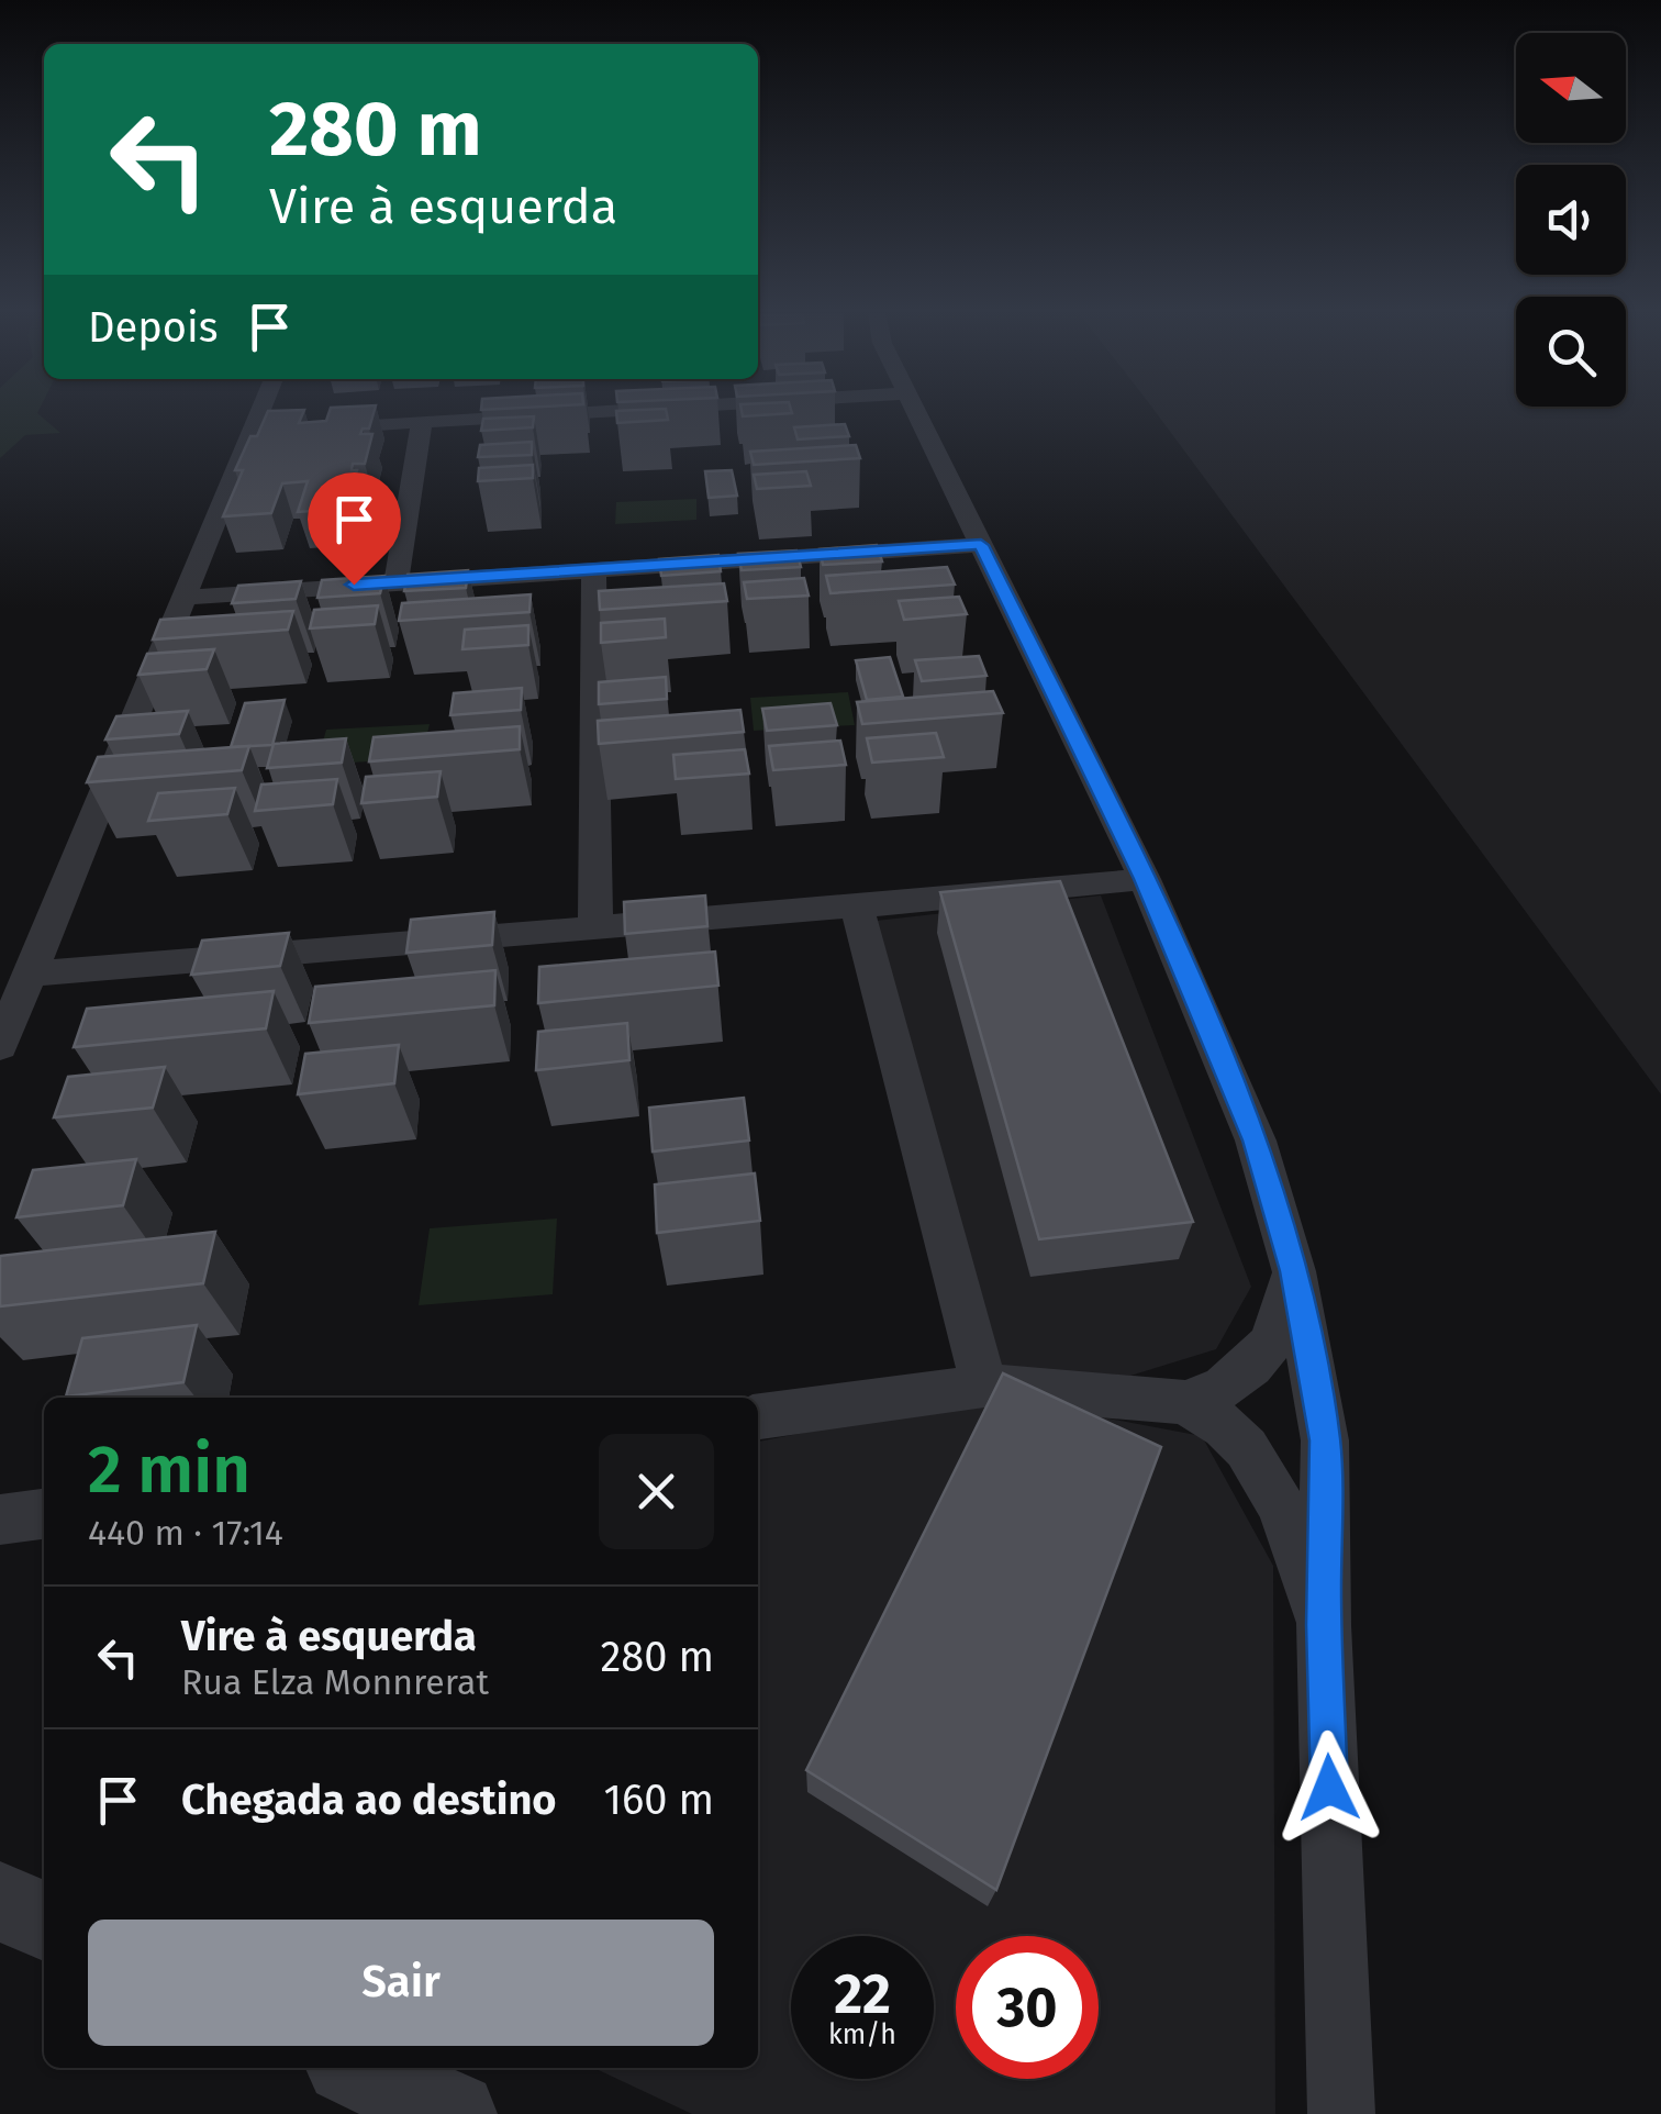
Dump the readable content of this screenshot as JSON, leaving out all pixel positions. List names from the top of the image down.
{
  "north": "left",
  "page": {
    "turn": ["280 m", "Vire à esquerda"],
    "then": "Depois",
    "heading": ["2 min", "440 m · 17:14"],
    "list": [
      {
        "name": "Vire à esquerda",
        "note": "Rua Elza Monnrerat",
        "value": "280 m"
      },
      {
        "name": "Chegada ao destino",
        "value": "160 m"
      }
    ],
    "buttons": "Sair",
    "speed": "22 km/h",
    "limit": "30"
  }
}
